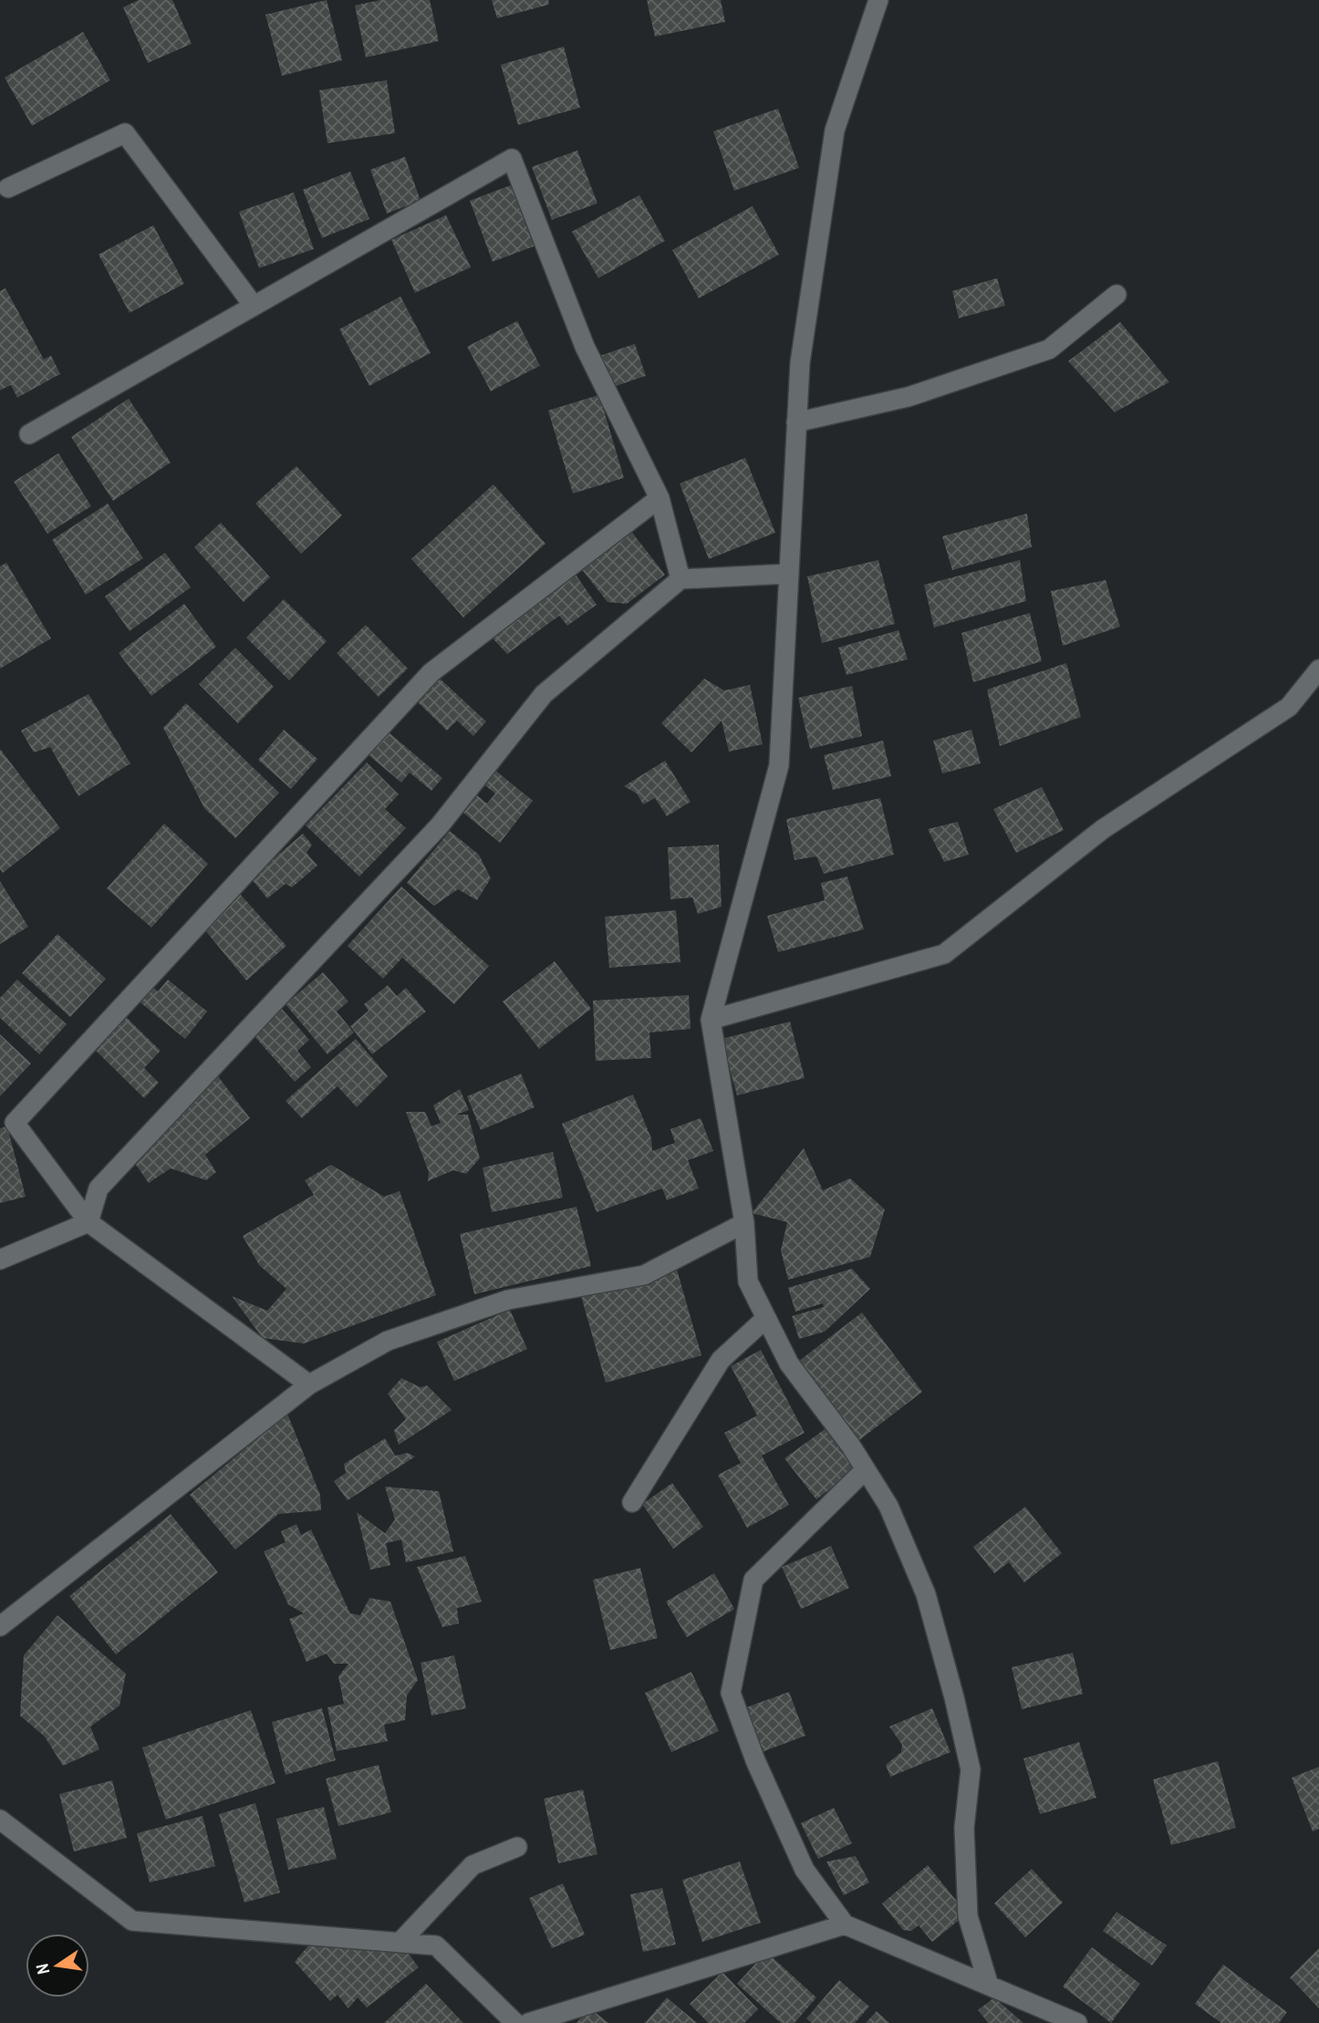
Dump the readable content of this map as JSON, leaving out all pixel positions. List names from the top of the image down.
{
  "north": "left"
}
